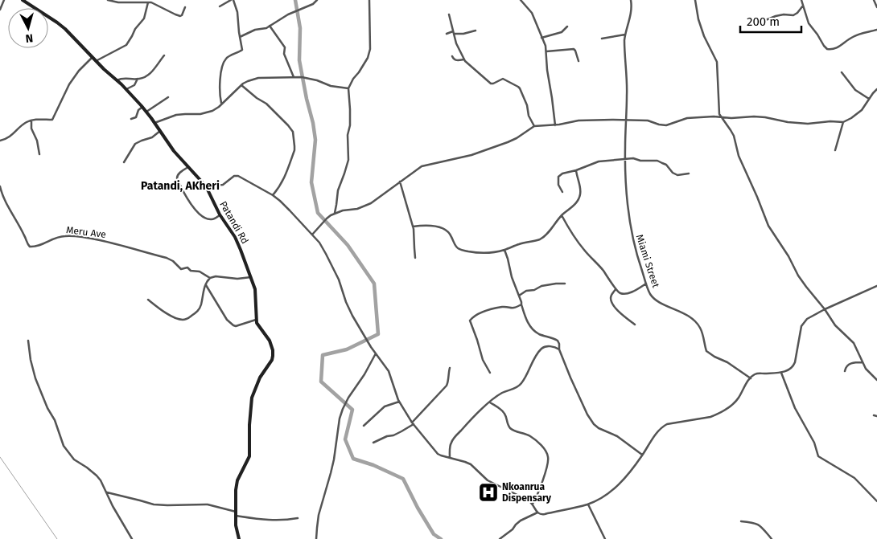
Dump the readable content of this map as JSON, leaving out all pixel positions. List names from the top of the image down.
{
  "streets": {
    "street": ["Patandi Rd", "Meru Ave", "Miami Street"]
  },
  "districts": ["Patandi, AKheri"],
  "places": {
    "hospital": ["Nkoanrua Dispensary"]
  },
  "scale_bar": "200 m",
  "north": "bottom"
}
